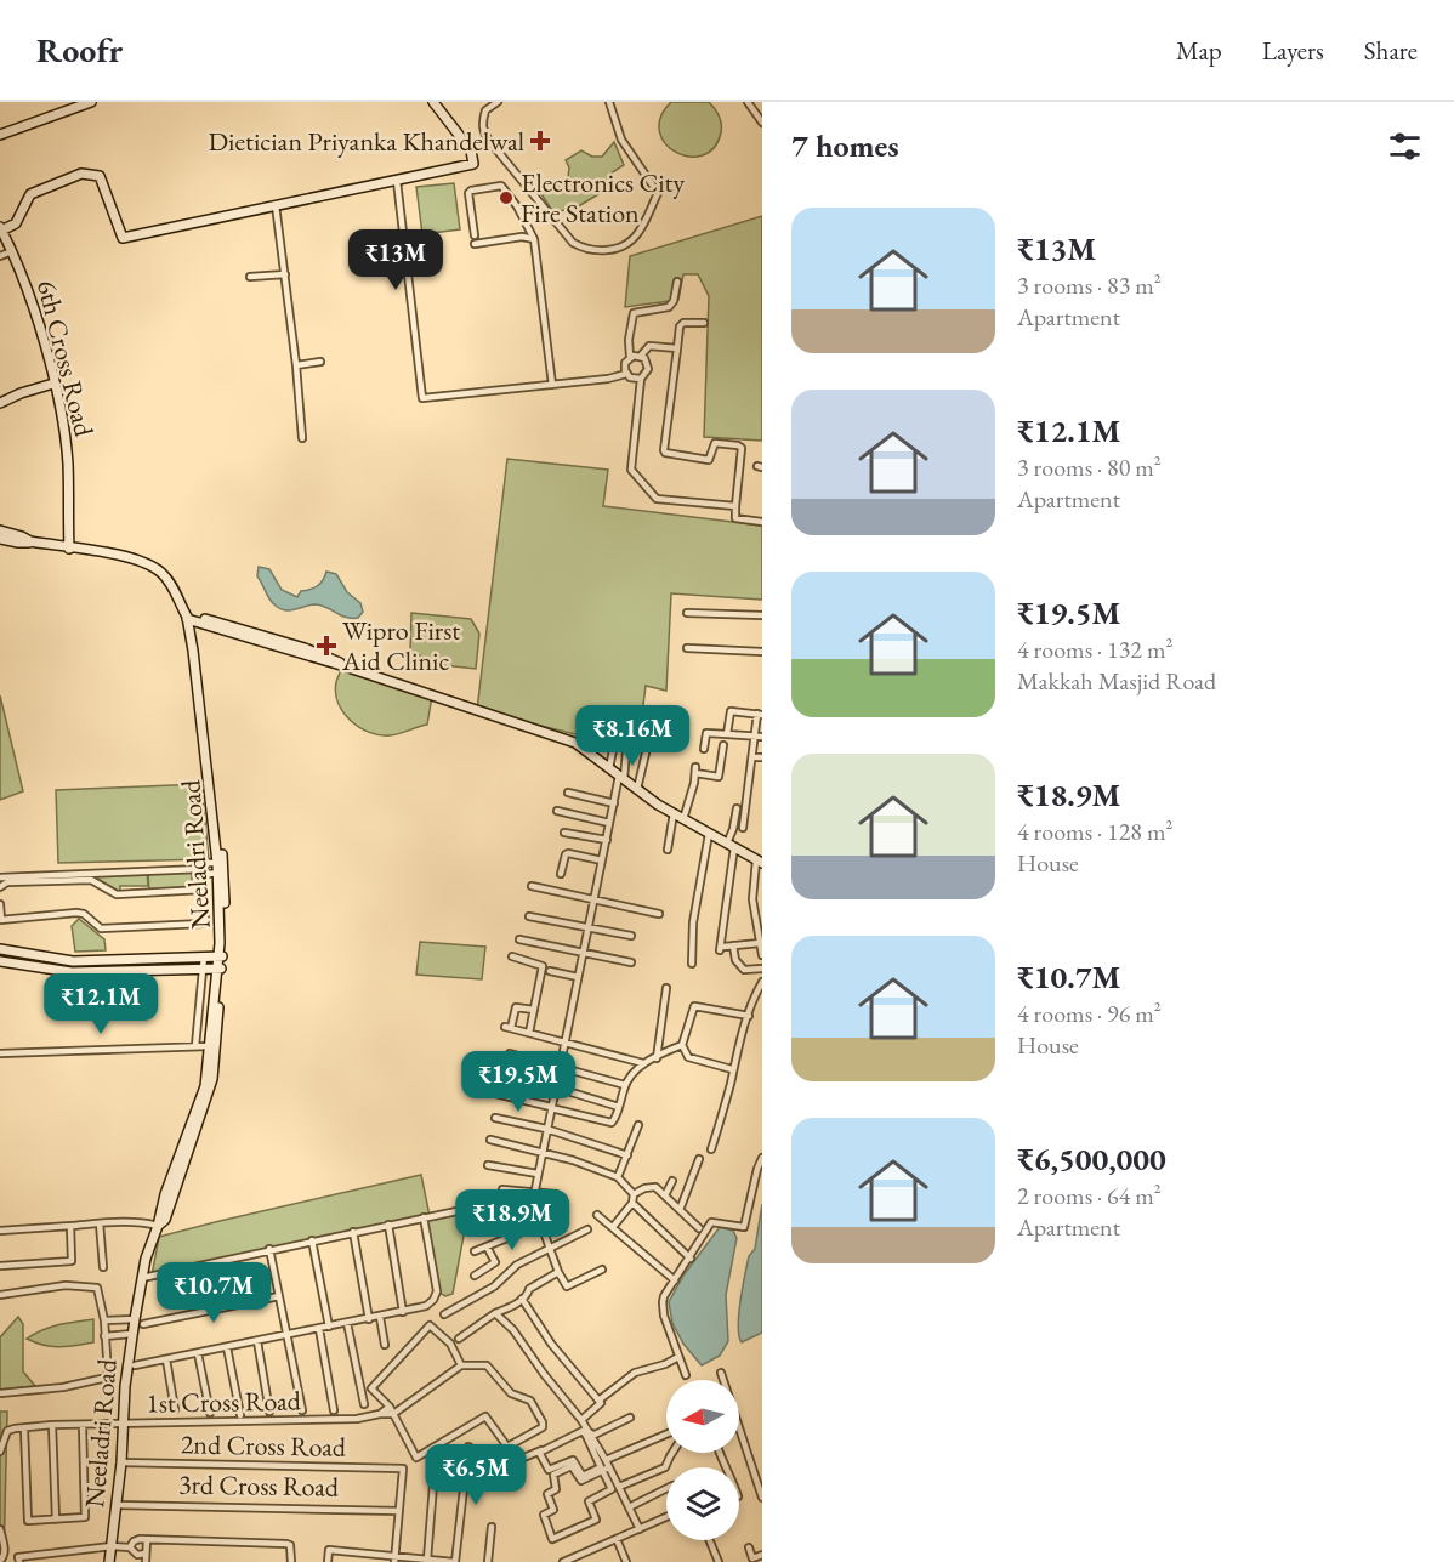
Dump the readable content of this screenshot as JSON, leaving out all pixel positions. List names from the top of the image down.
{
  "streets": {
    "main road": ["6th Cross Road", "Neeladri Road"],
    "street": ["1st Cross Road", "2nd Cross Road", "3rd Cross Road"]
  },
  "crossings": [
    ["6th Cross Road", "Neeladri Road"],
    ["Neeladri Road", "1st Cross Road"],
    ["Neeladri Road", "2nd Cross Road"],
    ["Neeladri Road", "3rd Cross Road"],
    ["2nd Cross Road", "3rd Cross Road"]
  ],
  "places": {
    "health": ["Dietician Priyanka Khandelwal", "Wipro First Aid Clinic"],
    "other": ["Electronics City Fire Station"]
  },
  "north": "left",
  "page": {
    "header": "Roofr",
    "nav": ["Map", "Layers", "Share"],
    "heading": "7 homes",
    "list": [
      {
        "name": "₹13M",
        "note": "3 rooms · 83 m² · Apartment"
      },
      {
        "name": "₹12.1M",
        "note": "3 rooms · 80 m² · Apartment"
      },
      {
        "name": "₹19.5M",
        "note": "4 rooms · 132 m² · Makkah Masjid Road"
      },
      {
        "name": "₹18.9M",
        "note": "4 rooms · 128 m² · House"
      },
      {
        "name": "₹10.7M",
        "note": "4 rooms · 96 m² · House"
      },
      {
        "name": "₹6,500,000",
        "note": "2 rooms · 64 m² · Apartment"
      }
    ],
    "price": [
      "₹13M",
      "₹8.16M",
      "₹12.1M",
      "₹19.5M",
      "₹18.9M",
      "₹10.7M",
      "₹6.5M"
    ]
  }
}
